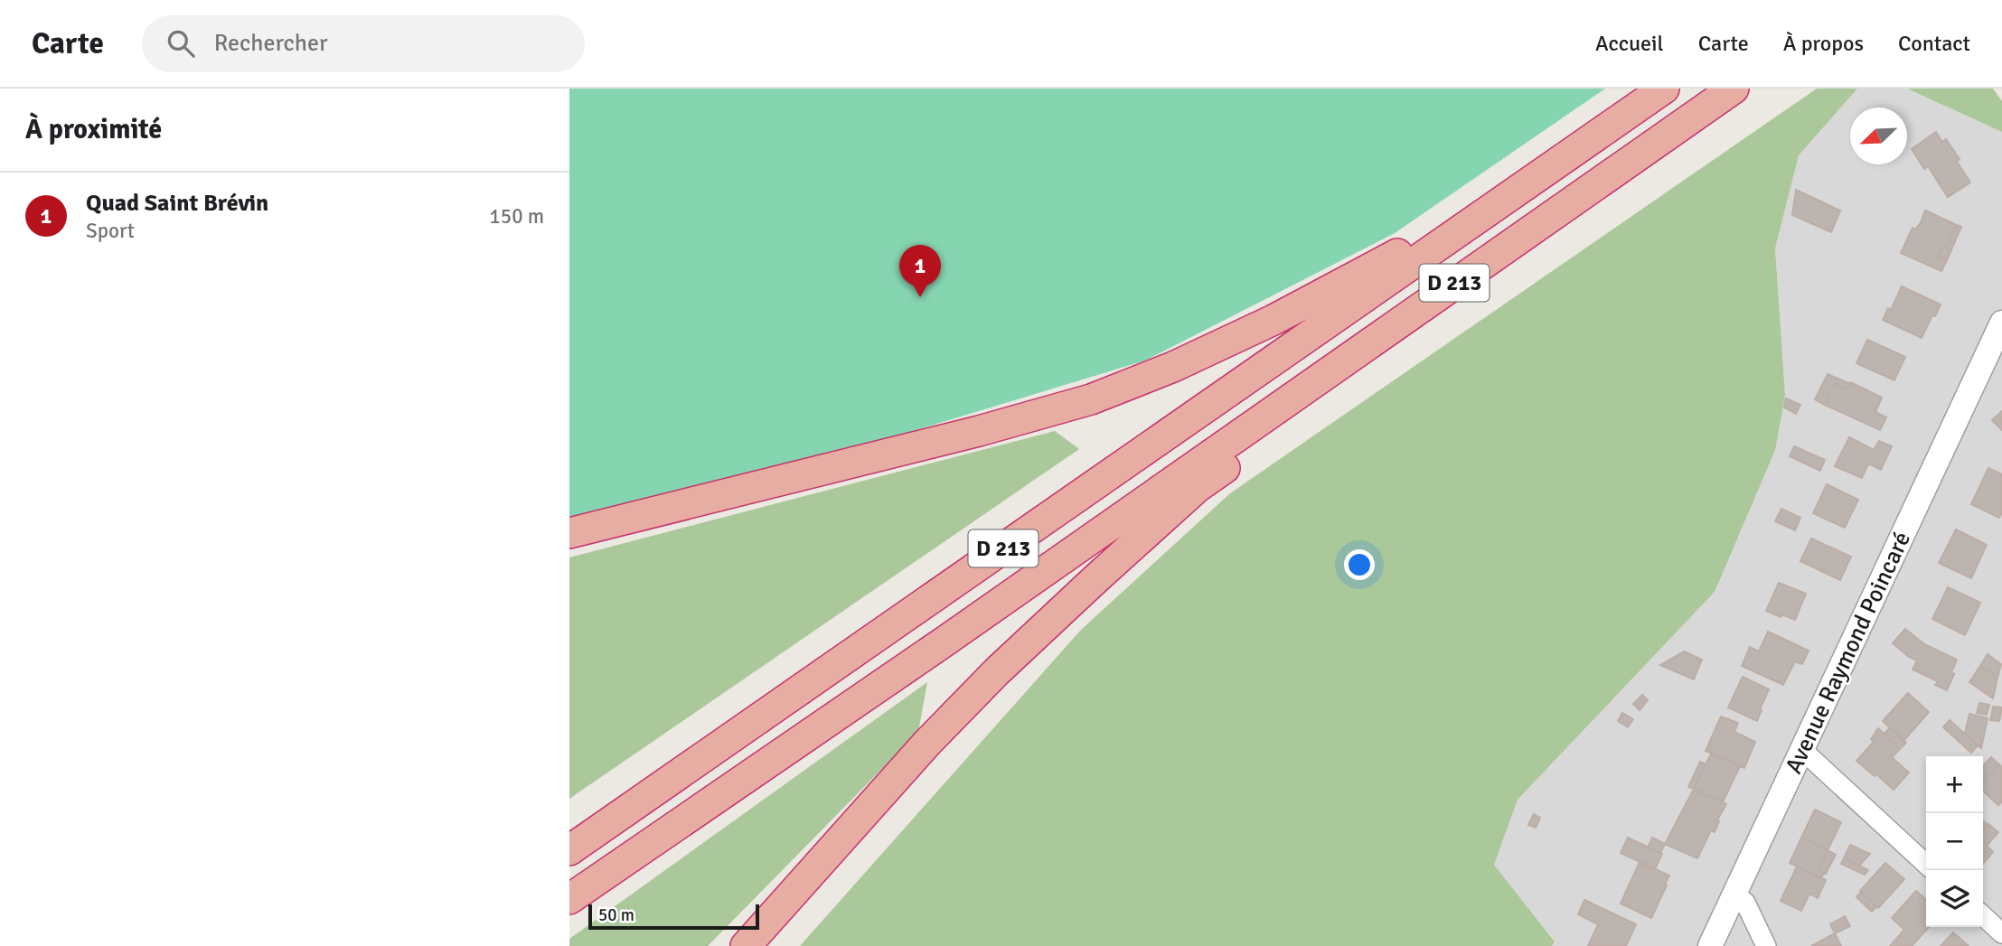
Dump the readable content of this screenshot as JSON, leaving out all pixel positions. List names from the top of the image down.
{
  "streets": {
    "highway": ["D 213"],
    "street": ["Avenue Raymond Poincaré"]
  },
  "scale_bar": "50 m",
  "north": "bottom left",
  "page": {
    "header": "Carte",
    "search": "Rechercher",
    "nav": [
      "Accueil",
      "Carte",
      "À propos",
      "Contact"
    ],
    "heading": "À proximité",
    "list": [
      {
        "mark": "1",
        "name": "Quad Saint Brévin",
        "note": "Sport",
        "value": "150 m"
      }
    ],
    "pins": "1",
    "map_buttons": ["+", "−"],
    "scale": "50 m"
  }
}
